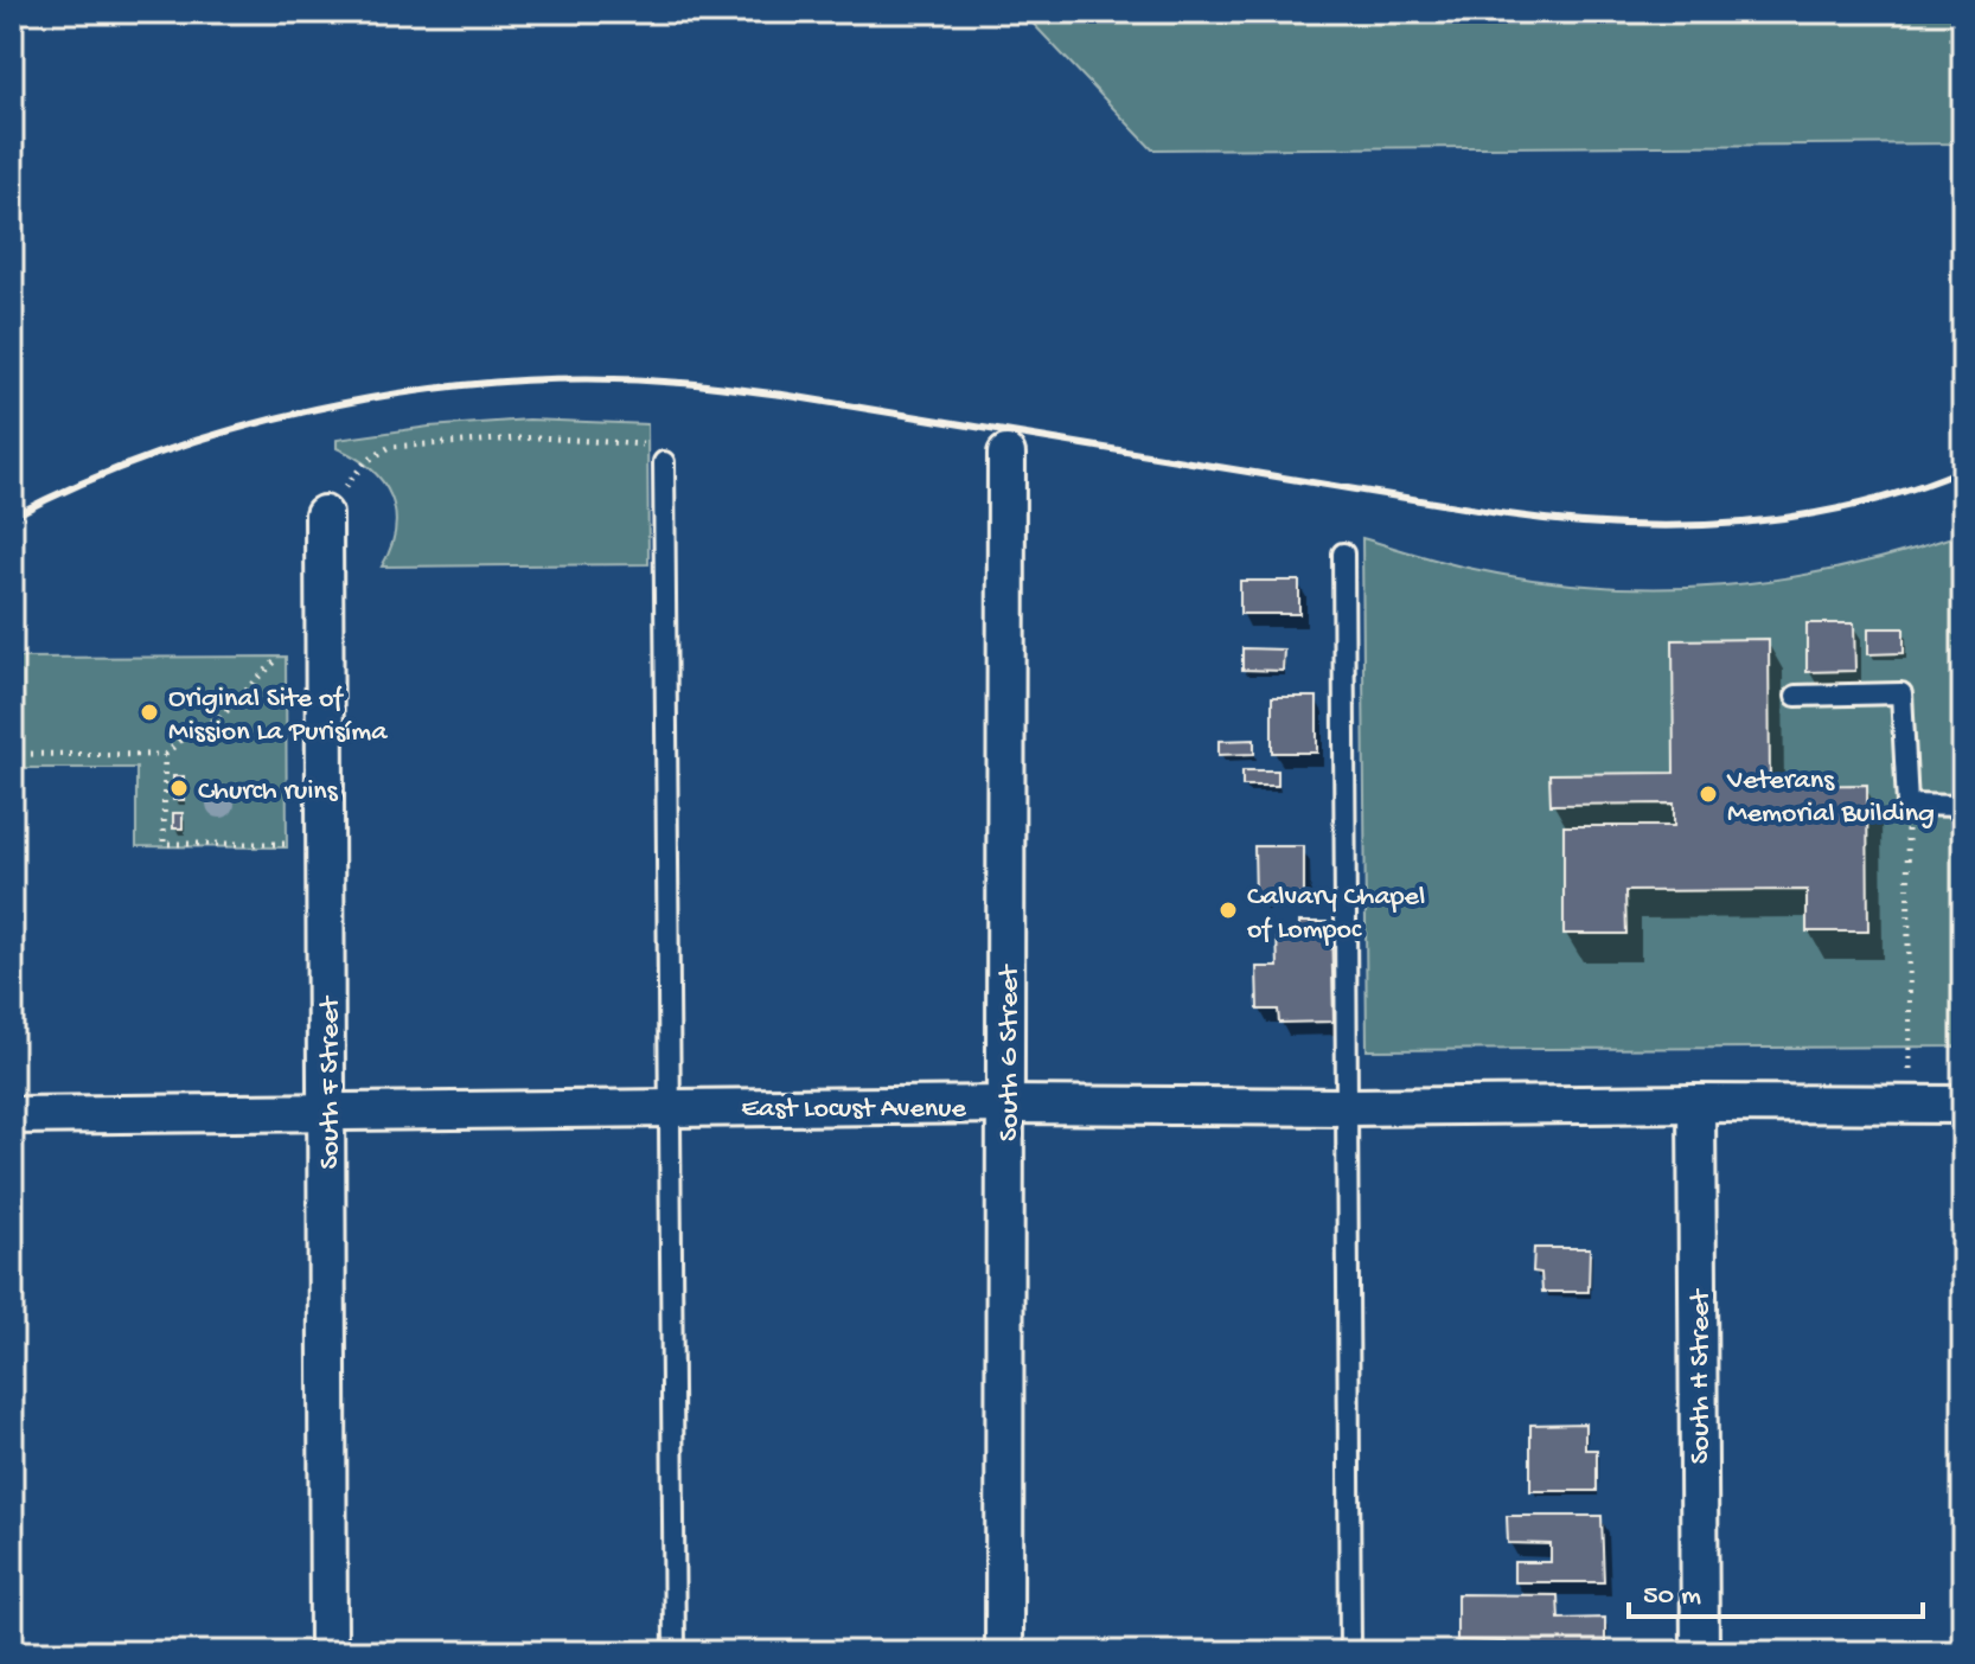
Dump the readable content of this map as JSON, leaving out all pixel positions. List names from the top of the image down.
{
  "streets": {
    "street": [
      "South G Street",
      "South F Street",
      "East Locust Avenue",
      "South H Street"
    ]
  },
  "crossings": [
    ["South G Street", "East Locust Avenue"],
    ["South F Street", "East Locust Avenue"],
    ["East Locust Avenue", "South H Street"]
  ],
  "places": [
    "Original Site of Mission La Purisíma",
    "Church ruins",
    "Veterans Memorial Building",
    "Calvary Chapel of Lompoc"
  ],
  "scale_bar": "50 m"
}
